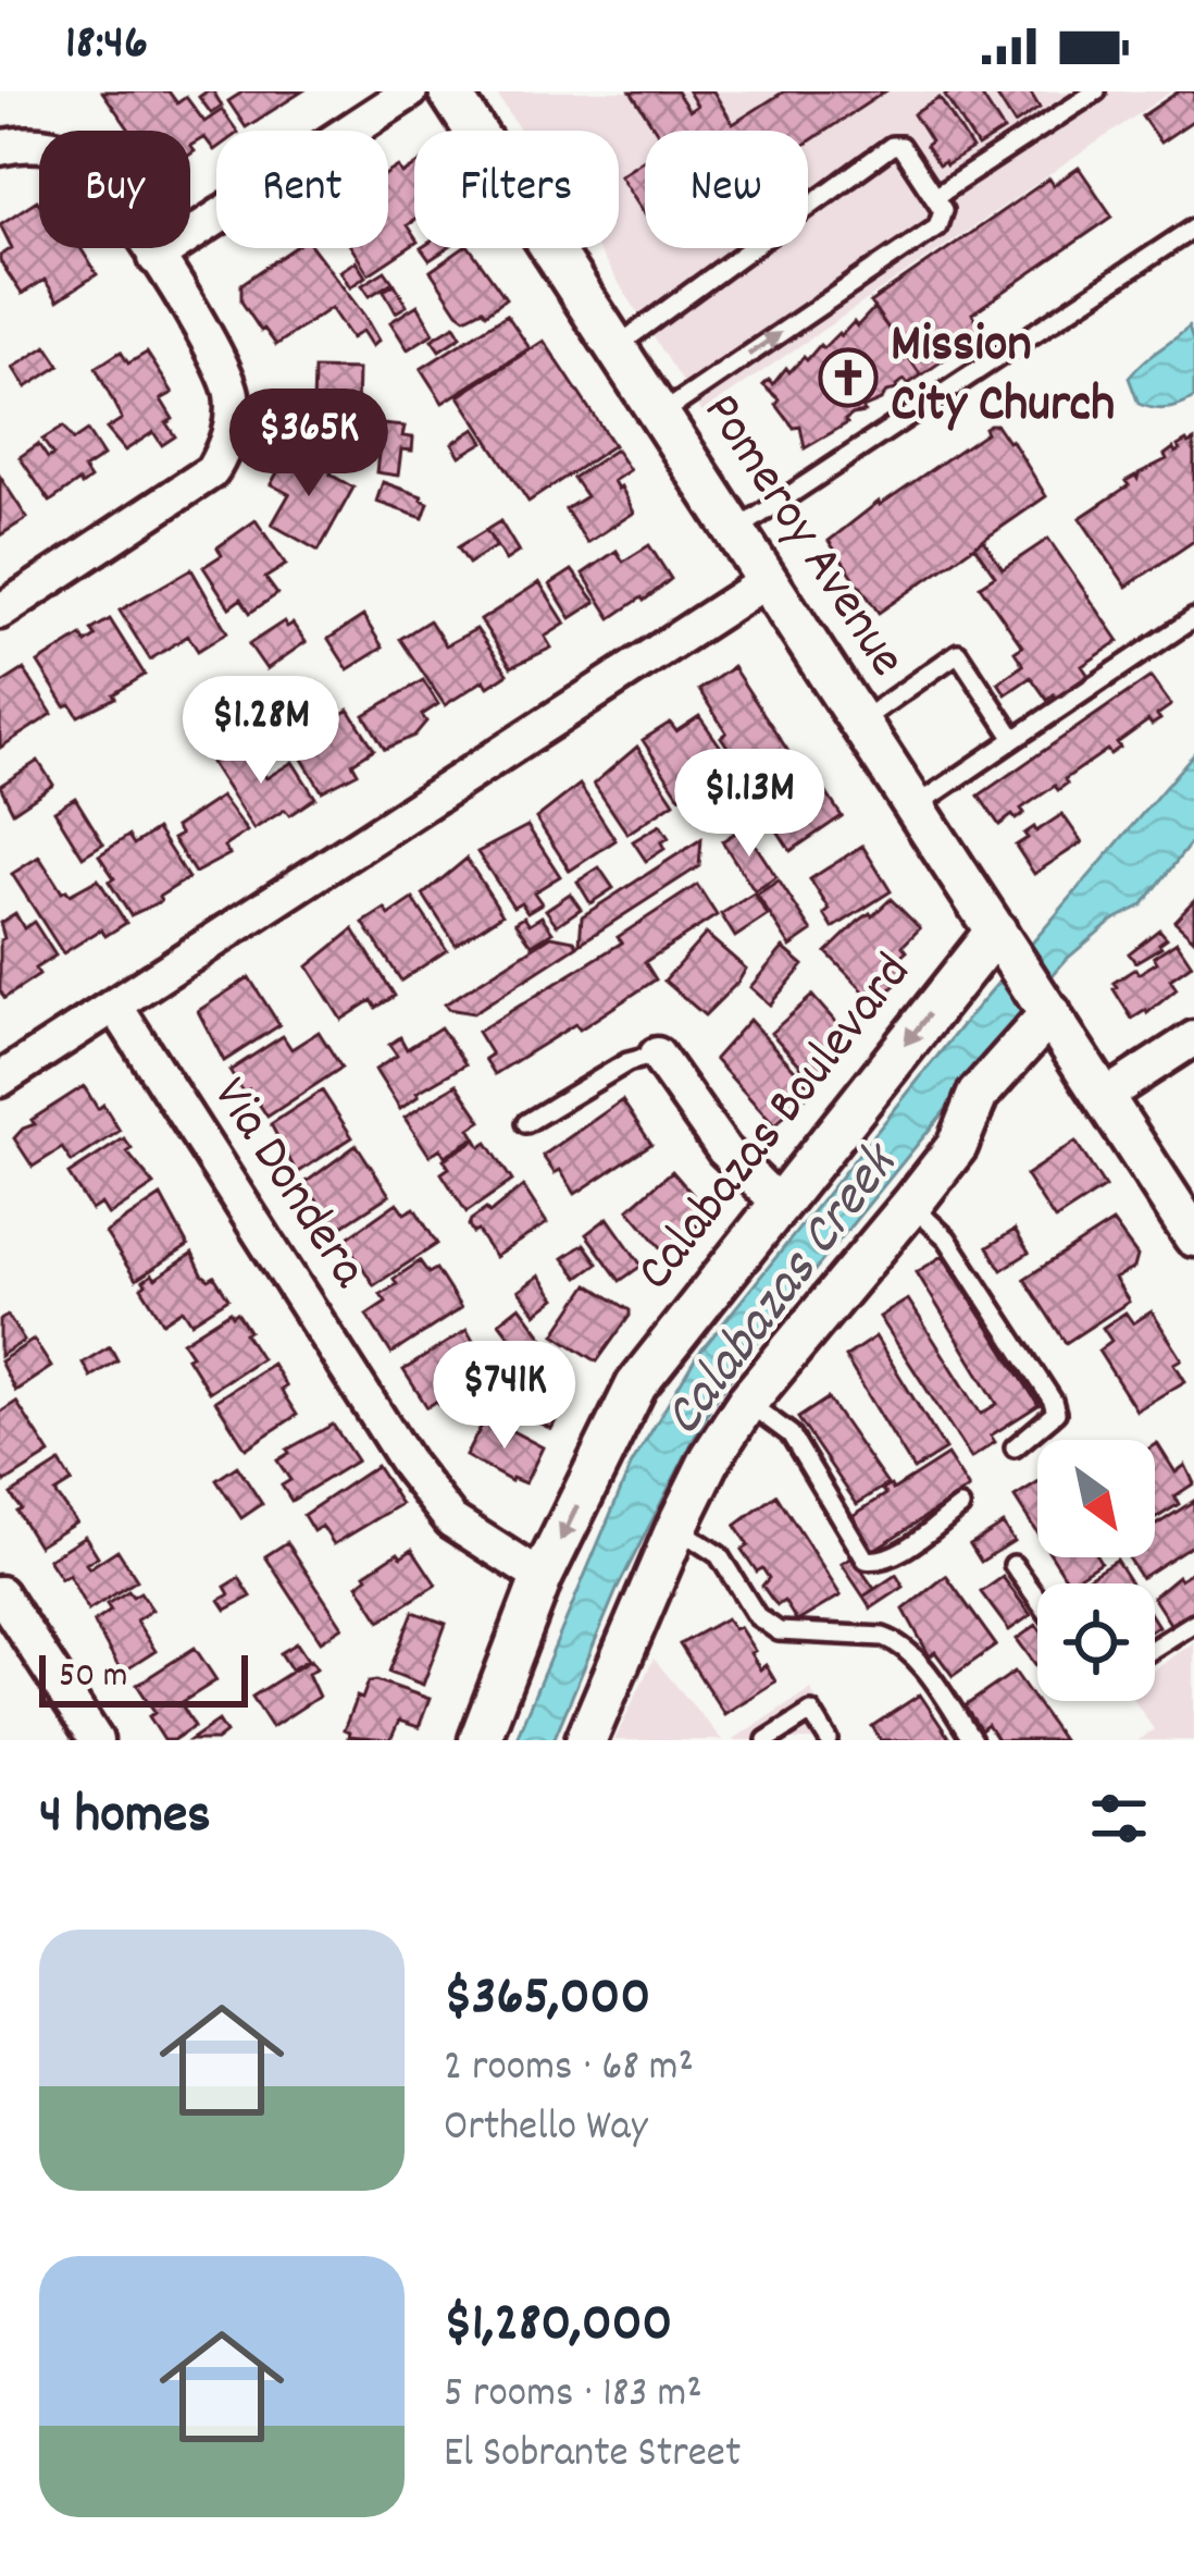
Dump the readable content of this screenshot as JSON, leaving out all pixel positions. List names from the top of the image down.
{
  "streets": {
    "street": ["Pomeroy Avenue", "Calabazas Boulevard", "Via Dondera"]
  },
  "crossings": [
    ["Pomeroy Avenue", "Calabazas Boulevard"],
    ["Calabazas Boulevard", "Via Dondera"]
  ],
  "water": ["Calabazas Creek"],
  "places": {
    "church": ["Mission City Church"]
  },
  "scale_bar": "50 m",
  "north": "bottom right",
  "page": {
    "status": "18:46",
    "chip": [
      "Buy",
      "Rent",
      "Filters",
      "New"
    ],
    "price": [
      "$365K",
      "$1.28M",
      "$1.13M",
      "$741K"
    ],
    "scale": "50 m",
    "heading": "4 homes",
    "list": [
      {
        "name": "$365,000",
        "note": "2 rooms · 68 m² · Orthello Way"
      },
      {
        "name": "$1,280,000",
        "note": "5 rooms · 183 m² · El Sobrante Street"
      }
    ]
  }
}
